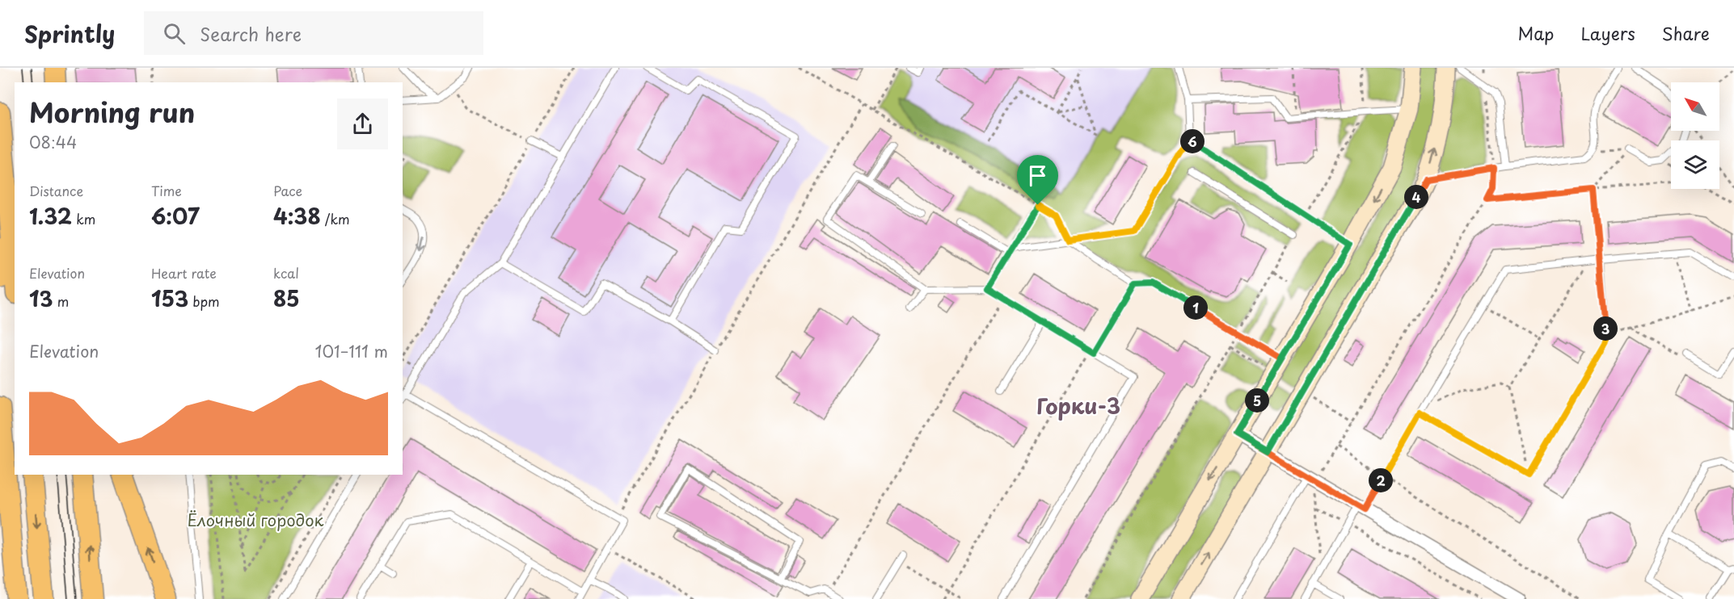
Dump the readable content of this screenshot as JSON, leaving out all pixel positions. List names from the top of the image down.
{
  "districts": ["Горки-3"],
  "parks": ["Ёлочный городок"],
  "north": "top left",
  "page": {
    "header": "Sprintly",
    "search": "Search here",
    "nav": ["Map", "Layers", "Share"],
    "heading": ["Morning run", "08:44"],
    "pins": [
      "6",
      "4",
      "1",
      "3",
      "5",
      "2"
    ],
    "stats": [
      ["Distance", "1.32 km"],
      ["Time", "6:07"],
      ["Pace", "4:38 /km"],
      ["Elevation", "13 m"],
      ["Heart rate", "153 bpm"],
      ["kcal", "85"]
    ],
    "chart": ["Elevation", "101–111 m"]
  }
}
